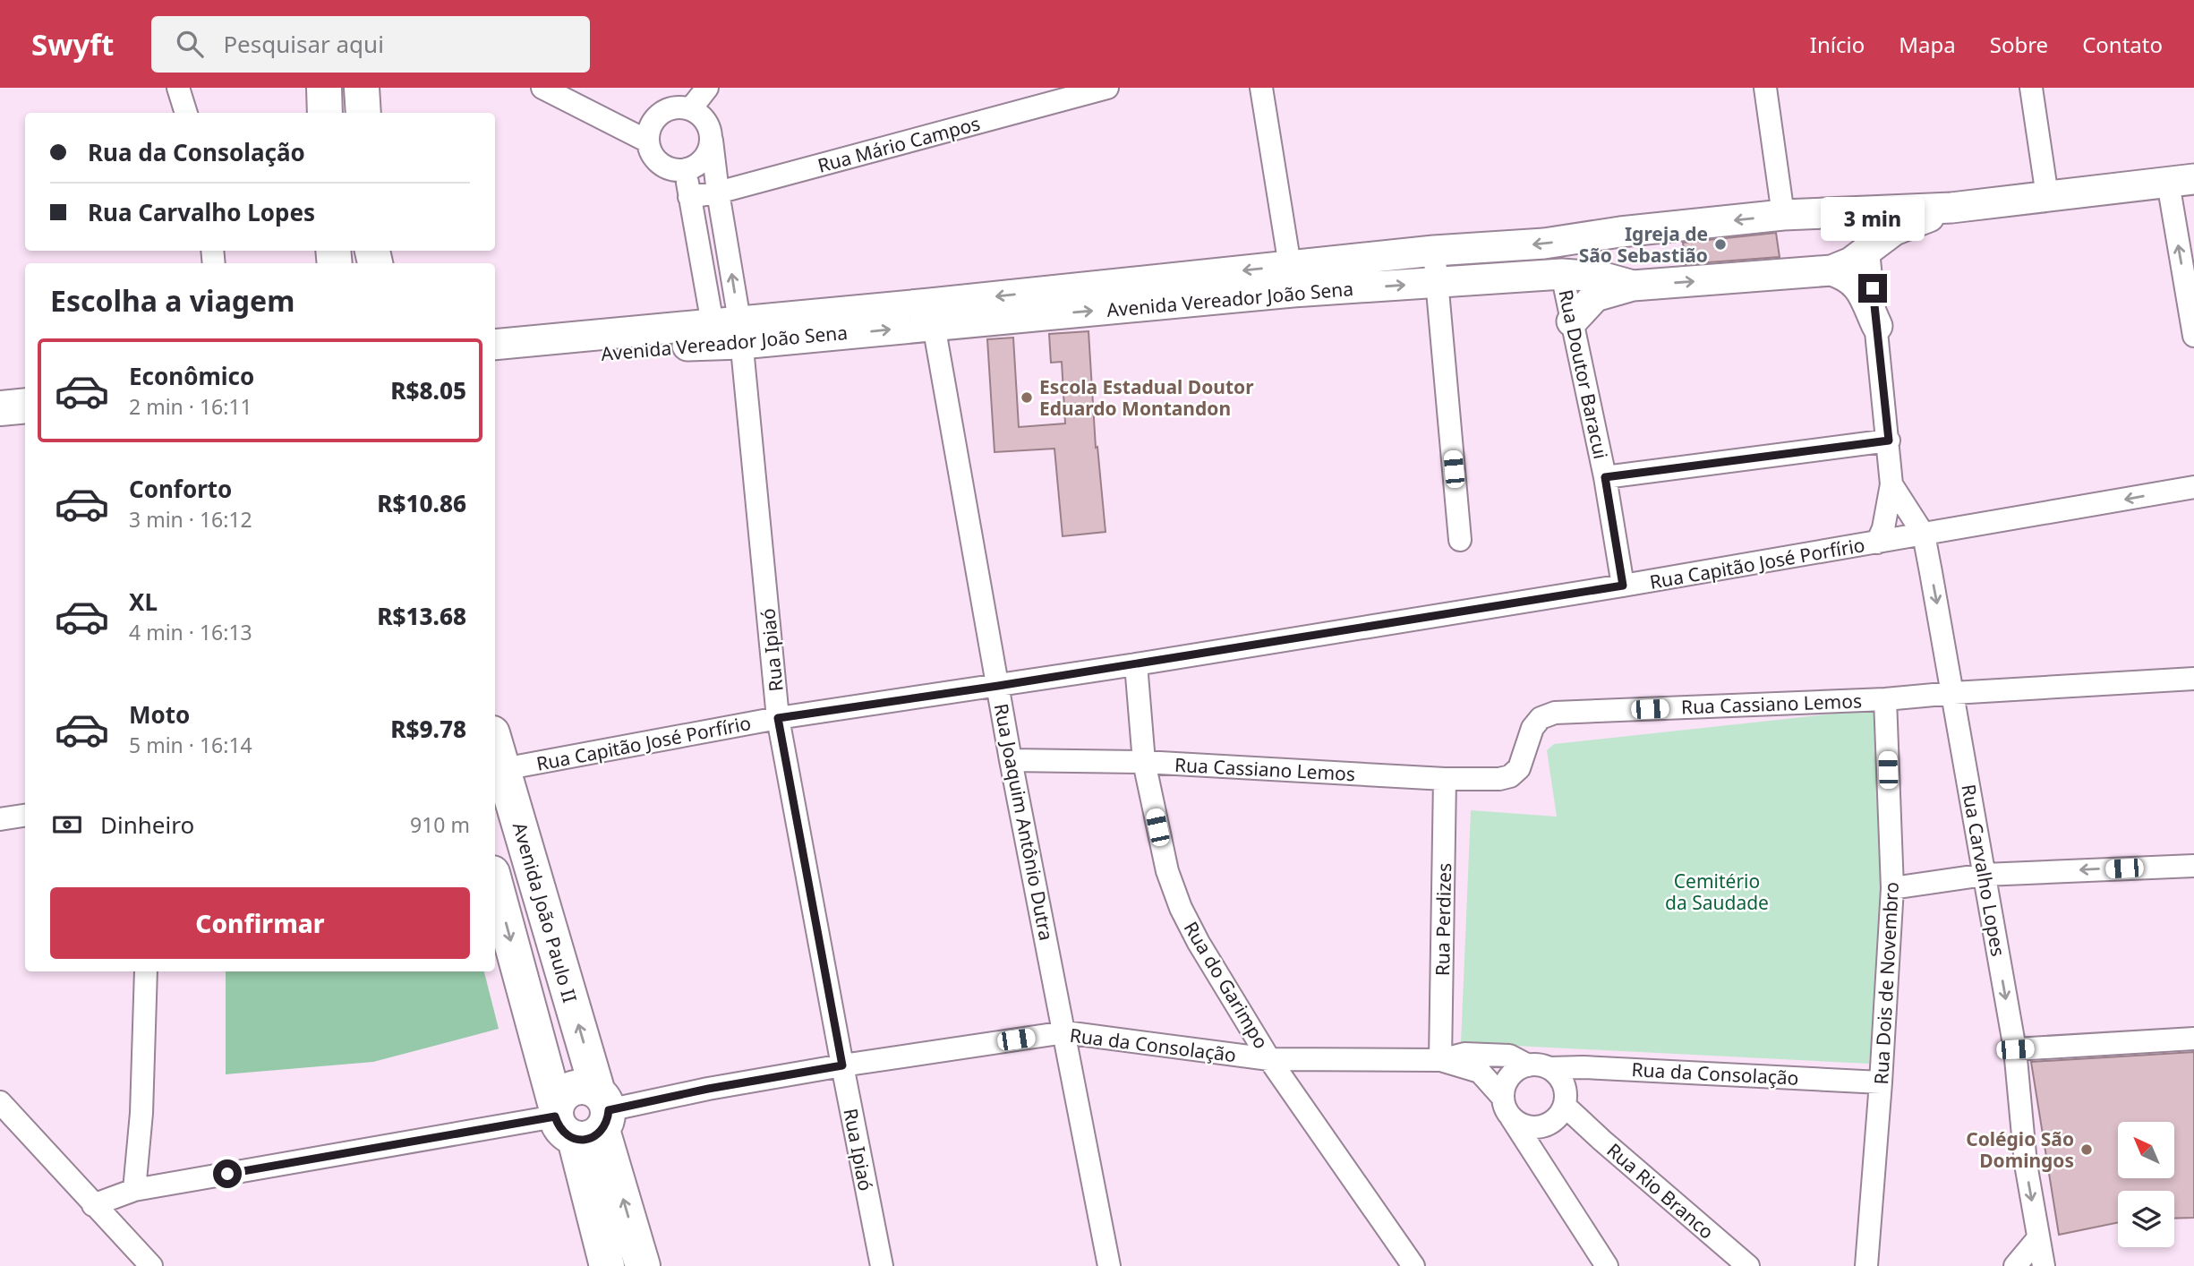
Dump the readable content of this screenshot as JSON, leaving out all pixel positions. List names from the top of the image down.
{
  "streets": {
    "main road": ["Avenida Vereador João Sena", "Avenida João Paulo II"],
    "street": [
      "Rua Mário Campos",
      "Rua Doutor Baracui",
      "Rua Capitão José Porfírio",
      "Rua Ipiaó",
      "Rua Cassiano Lemos",
      "Rua Joaquim Antônio Dutra",
      "Rua Carvalho Lopes",
      "Rua Perdizes",
      "Rua Dois de Novembro",
      "Rua do Garimpo",
      "Rua da Consolação",
      "Rua Rio Branco"
    ]
  },
  "crossings": [
    ["Rua Mário Campos", "Rua Ipiaó"],
    ["Avenida Vereador João Sena", "Rua Doutor Baracui"],
    ["Avenida Vereador João Sena", "Rua Ipiaó"],
    ["Avenida Vereador João Sena", "Rua Joaquim Antônio Dutra"],
    ["Avenida Vereador João Sena", "Rua Carvalho Lopes"],
    ["Rua Doutor Baracui", "Rua Capitão José Porfírio"],
    ["Rua Capitão José Porfírio", "Rua Ipiaó"],
    ["Rua Capitão José Porfírio", "Rua Joaquim Antônio Dutra"],
    ["Rua Capitão José Porfírio", "Rua Carvalho Lopes"],
    ["Rua Capitão José Porfírio", "Avenida João Paulo II"],
    ["Rua Capitão José Porfírio", "Rua do Garimpo"],
    ["Rua Ipiaó", "Rua da Consolação"],
    ["Rua Cassiano Lemos", "Rua Joaquim Antônio Dutra"],
    ["Rua Cassiano Lemos", "Rua Carvalho Lopes"],
    ["Rua Cassiano Lemos", "Rua Perdizes"],
    ["Rua Cassiano Lemos", "Rua Dois de Novembro"],
    ["Rua Cassiano Lemos", "Rua do Garimpo"],
    ["Rua Joaquim Antônio Dutra", "Rua da Consolação"],
    ["Avenida João Paulo II", "Rua da Consolação"],
    ["Rua Perdizes", "Rua da Consolação"],
    ["Rua Dois de Novembro", "Rua da Consolação"],
    ["Rua do Garimpo", "Rua da Consolação"],
    ["Rua da Consolação", "Rua Rio Branco"]
  ],
  "one_way": ["Rua Carvalho Lopes"],
  "parks": ["Cemitério da Saudade"],
  "places": ["Igreja de São Sebastião", "Escola Estadual Doutor Eduardo Montandon", "Colégio São Domingos"],
  "north": "top left",
  "page": {
    "header": "Swyft",
    "search": "Pesquisar aqui",
    "nav": [
      "Início",
      "Mapa",
      "Sobre",
      "Contato"
    ],
    "banner": ["Rua da Consolação", "Rua Carvalho Lopes"],
    "bubble": "3 min",
    "heading": "Escolha a viagem",
    "list": [
      {
        "name": "Econômico",
        "note": "2 min · 16:11",
        "value": "R$8.05"
      },
      {
        "name": "Conforto",
        "note": "3 min · 16:12",
        "value": "R$10.86"
      },
      {
        "name": "XL",
        "note": "4 min · 16:13",
        "value": "R$13.68"
      },
      {
        "name": "Moto",
        "note": "5 min · 16:14",
        "value": "R$9.78"
      }
    ],
    "pay": ["Dinheiro", "910 m"],
    "buttons": "Confirmar"
  }
}
